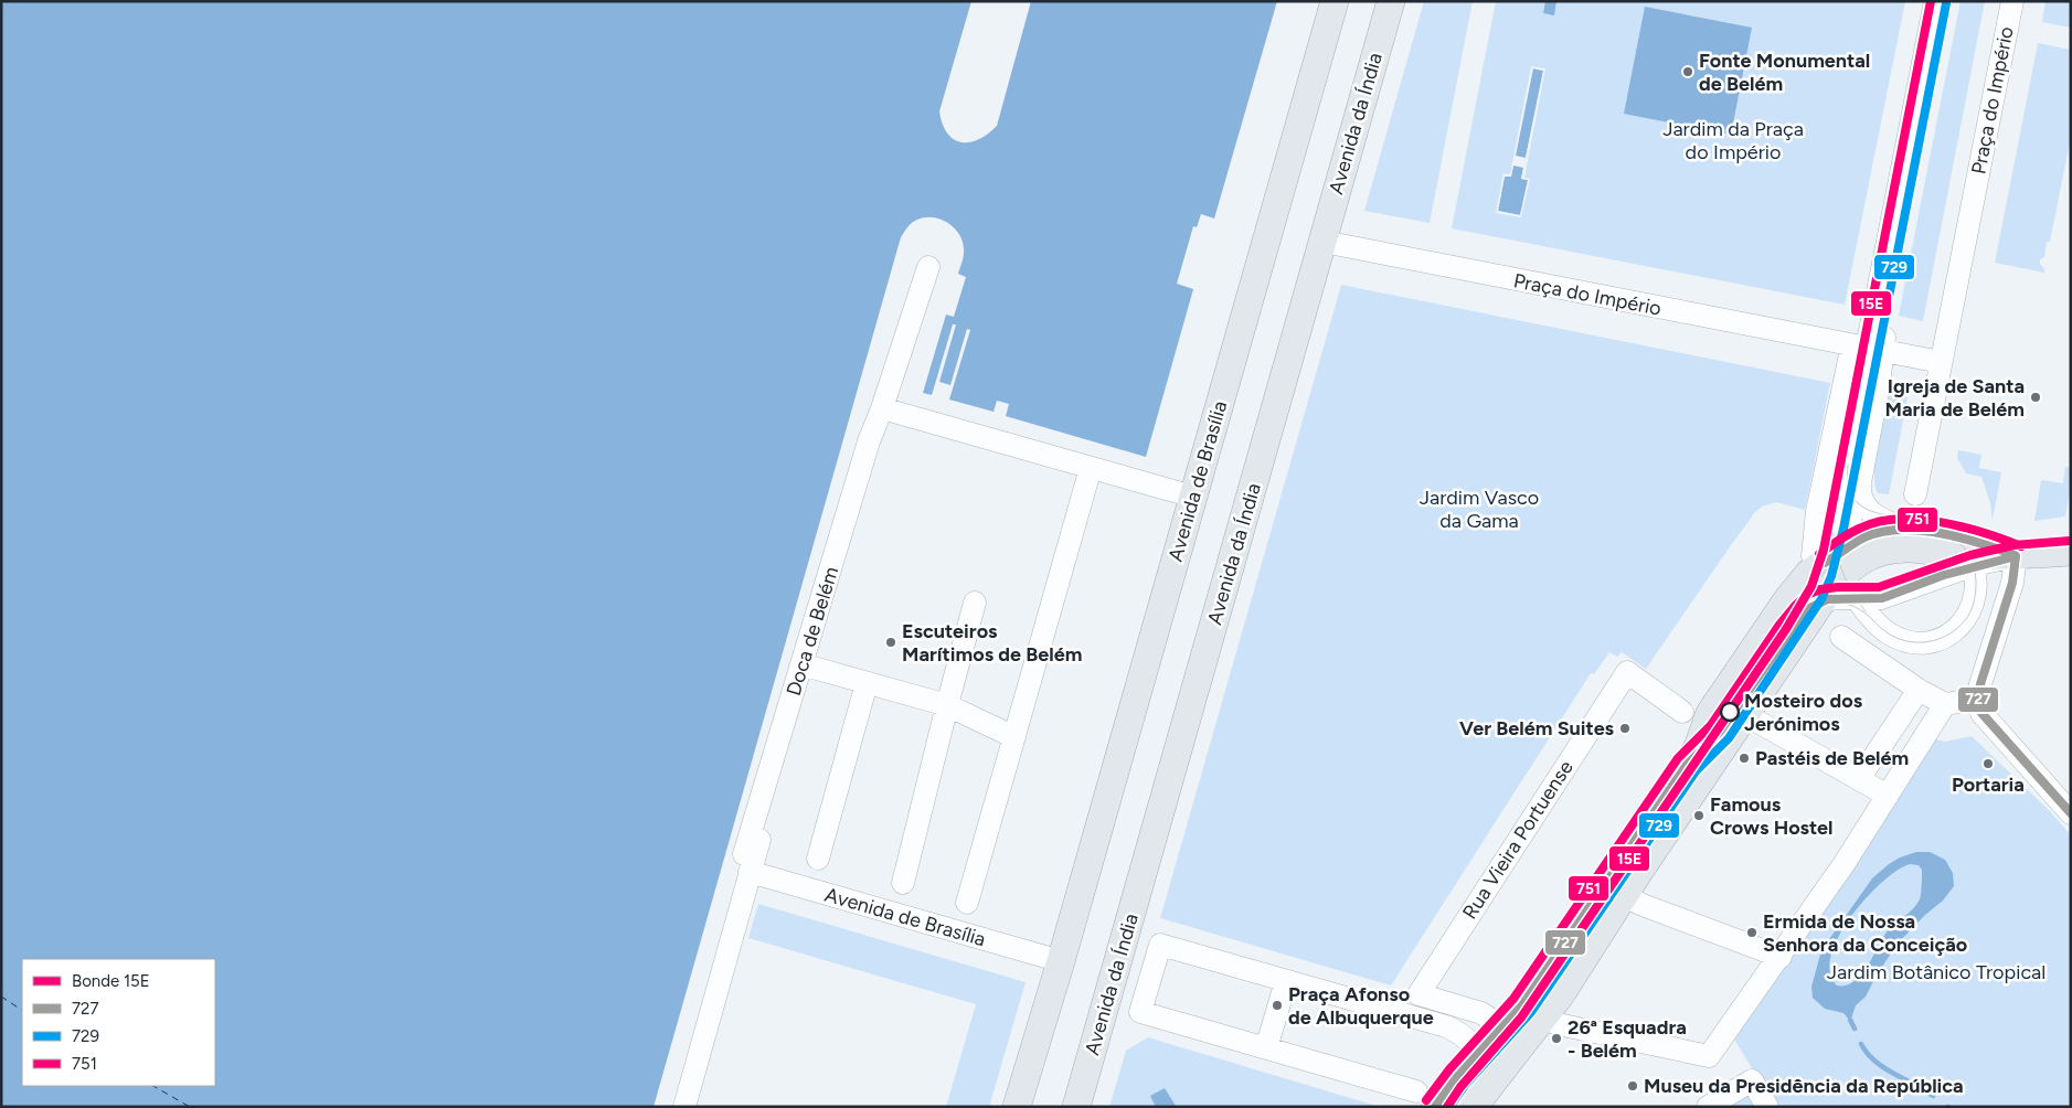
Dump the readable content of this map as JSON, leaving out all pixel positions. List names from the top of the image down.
{
  "streets": {
    "main road": ["Avenida da Índia", "Avenida de Brasília"],
    "street": ["Praça do Império", "Doca de Belém", "Rua Vieira Portuense"]
  },
  "crossings": [
    ["Praça do Império", "Avenida da Índia"],
    ["Avenida de Brasília", "Doca de Belém"]
  ],
  "parks": ["Jardim da Praça do Império", "Jardim Vasco da Gama", "Jardim Botânico Tropical"],
  "places": [
    "Fonte Monumental de Belém",
    "Igreja de Santa Maria de Belém",
    "Escuteiros Marítimos de Belém",
    "Mosteiro dos Jerónimos",
    "Ver Belém Suites",
    "Pastéis de Belém",
    "Portaria",
    "Famous Crows Hostel",
    "Ermida de Nossa Senhora da Conceição",
    "Praça Afonso de Albuquerque",
    "26ª Esquadra - Belém",
    "Museu da Presidência da República"
  ],
  "lines": [
    "tram line 15E",
    "transit line 729",
    "transit line 751",
    "transit line 727"
  ],
  "legend": [
    "Bonde 15E",
    "727",
    "729",
    "751"
  ]
}
